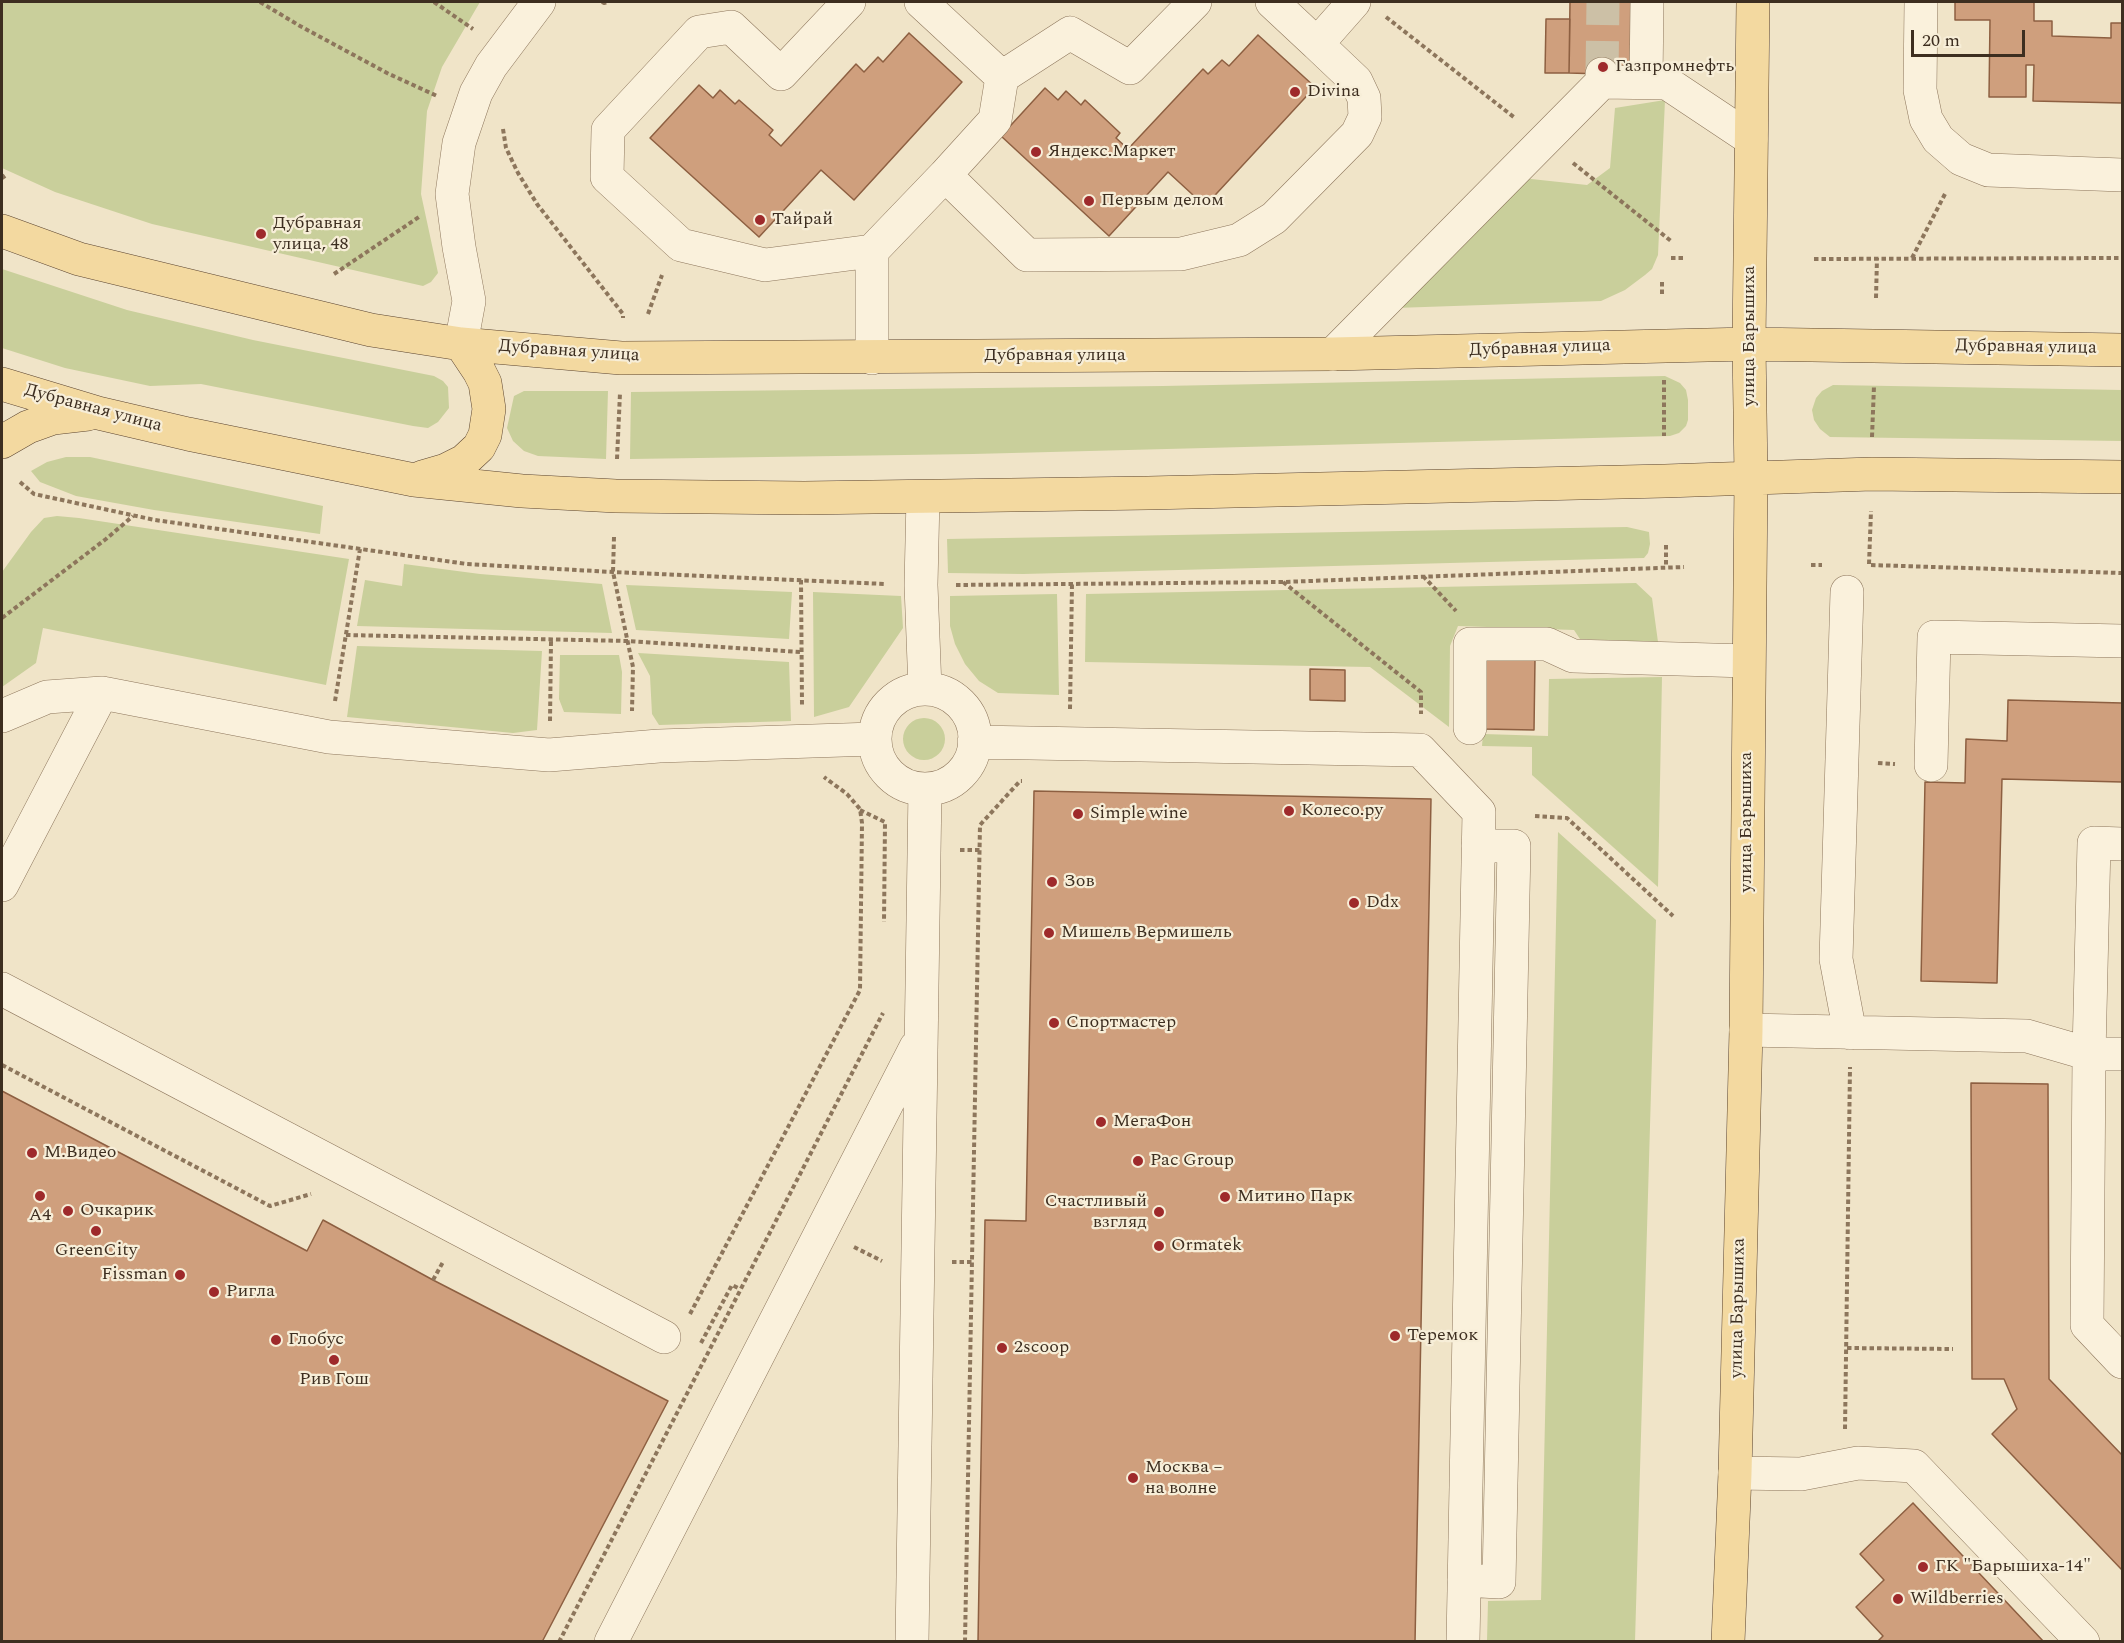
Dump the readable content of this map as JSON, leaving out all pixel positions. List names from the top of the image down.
{
  "streets": {
    "main road": ["улица Барышиха", "Дубравная улица"]
  },
  "crossings": [
    ["улица Барышиха", "Дубравная улица"]
  ],
  "places": [
    "Газпромнефть",
    "Divina",
    "Яндекс.Маркет",
    "Первым делом",
    "Тайрай",
    "Дубравная улица, 48",
    "Колесо.ру",
    "Simple wine",
    "Зов",
    "Ddx",
    "Мишель Вермишель",
    "Спортмастер",
    "МегаФон",
    "М.Видео",
    "Pac Group",
    "А4",
    "Митино Парк",
    "Очкарик",
    "Счастливый взгляд",
    "GreenCity",
    "Ormatek",
    "Fissman",
    "Ригла",
    "Теремок",
    "Глобус",
    "2scoop",
    "Рив Гош",
    "Москва – на волне",
    "ГК \"Барышиха-14\"",
    "Wildberries"
  ],
  "scale_bar": "20 m"
}
